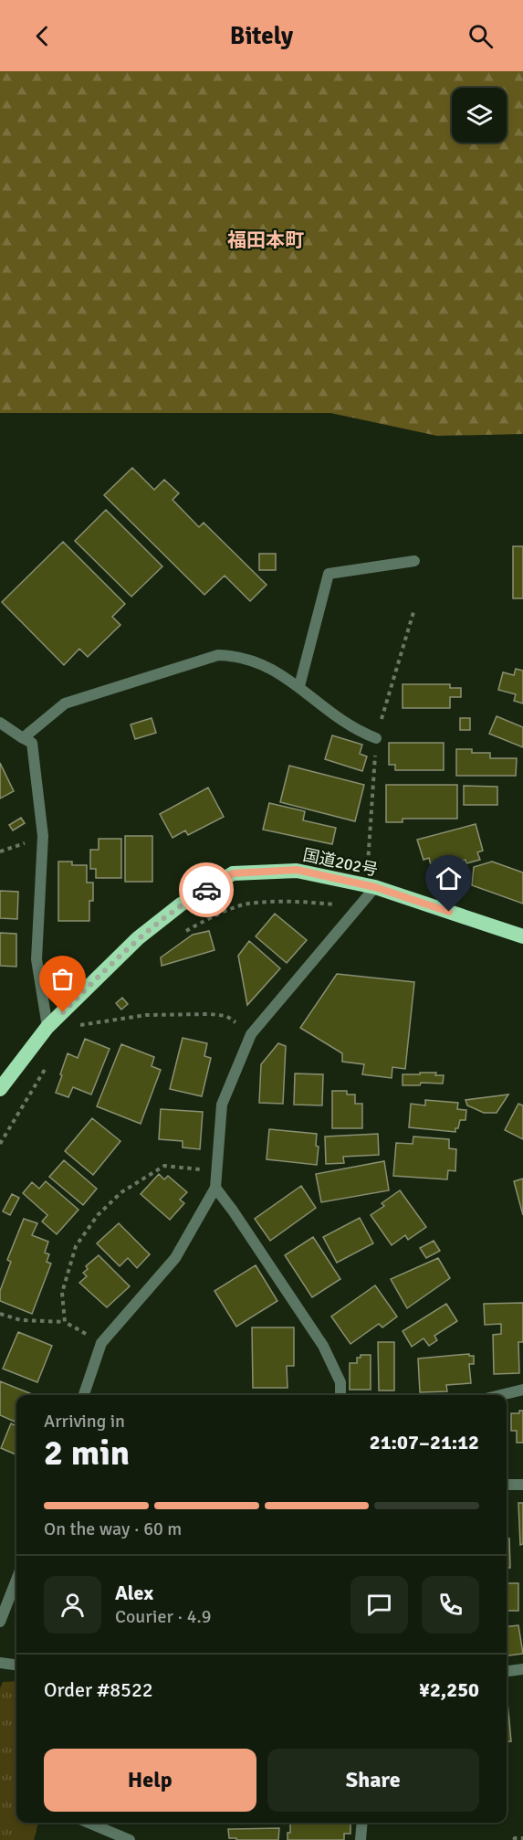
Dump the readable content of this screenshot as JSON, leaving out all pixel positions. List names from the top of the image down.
{
  "streets": {
    "highway": ["国道202号"]
  },
  "districts": ["福田本町"],
  "page": {
    "header": "Bitely",
    "heading": ["2 min", "Arriving in", "21:07–21:12"],
    "panel": [
      "Alex",
      "Courier · 4.9",
      "Order #8522",
      "¥2,250"
    ],
    "bar": "On the way · 60 m",
    "buttons": ["Help", "Share"]
  }
}
